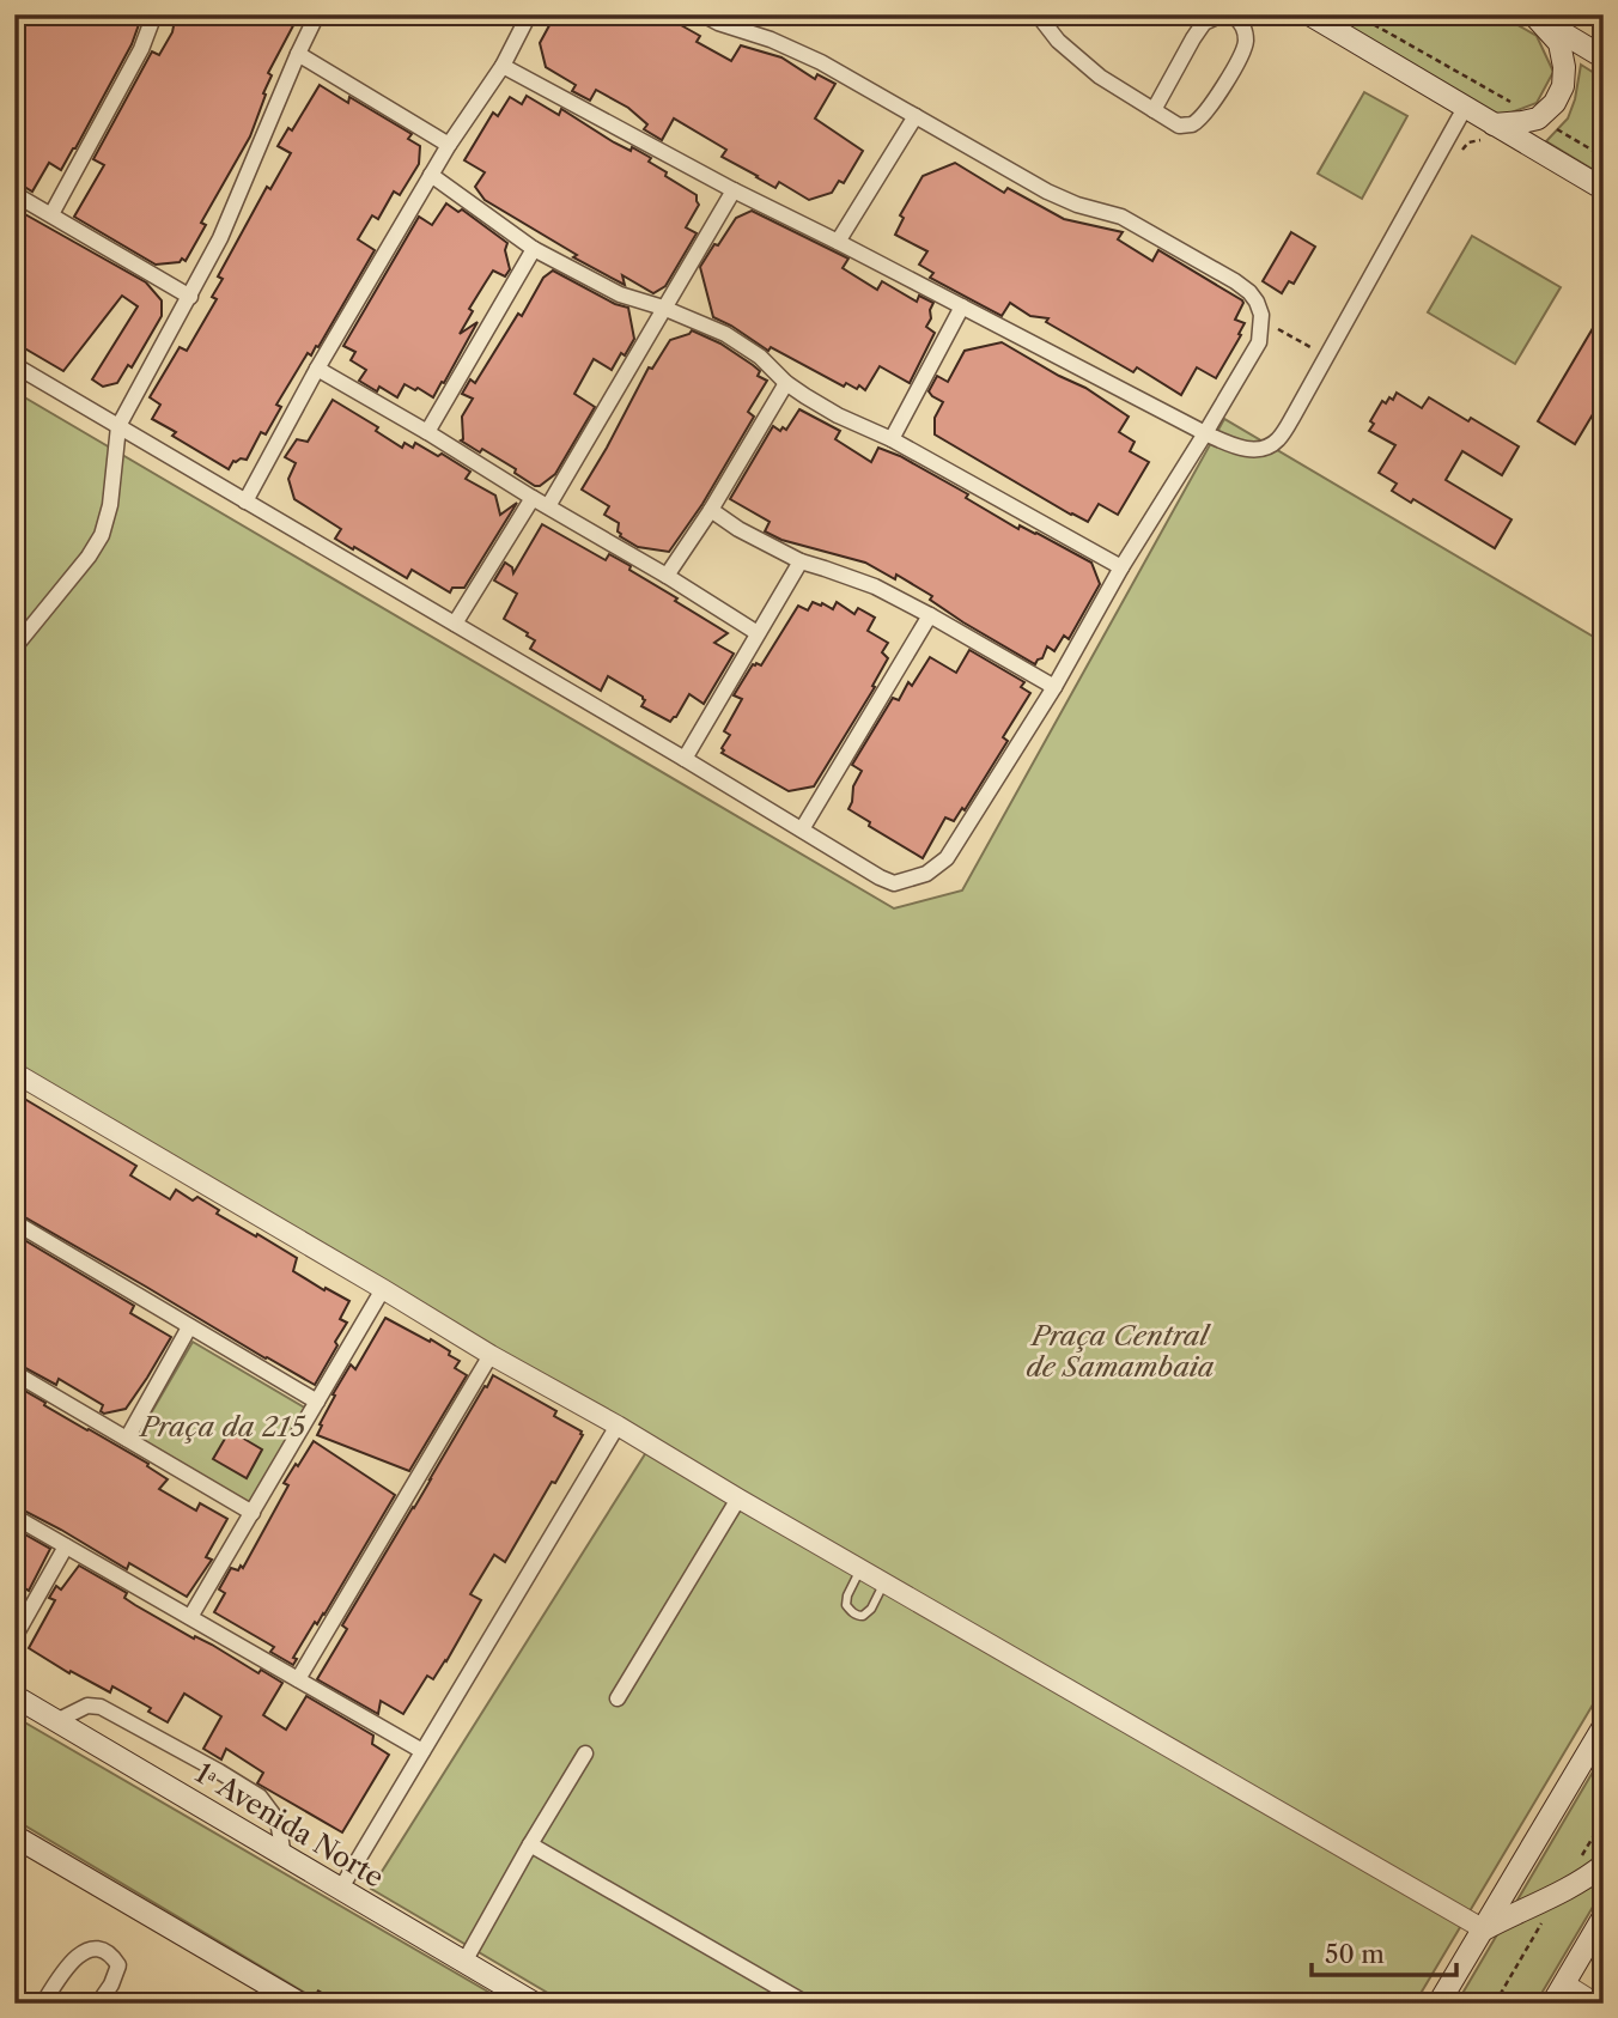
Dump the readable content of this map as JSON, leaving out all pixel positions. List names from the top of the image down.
{
  "streets": {
    "main road": ["1ᵃ Avenida Norte"]
  },
  "parks": ["Praça Central de Samambaia", "Praça da 215"],
  "scale_bar": "50 m"
}
